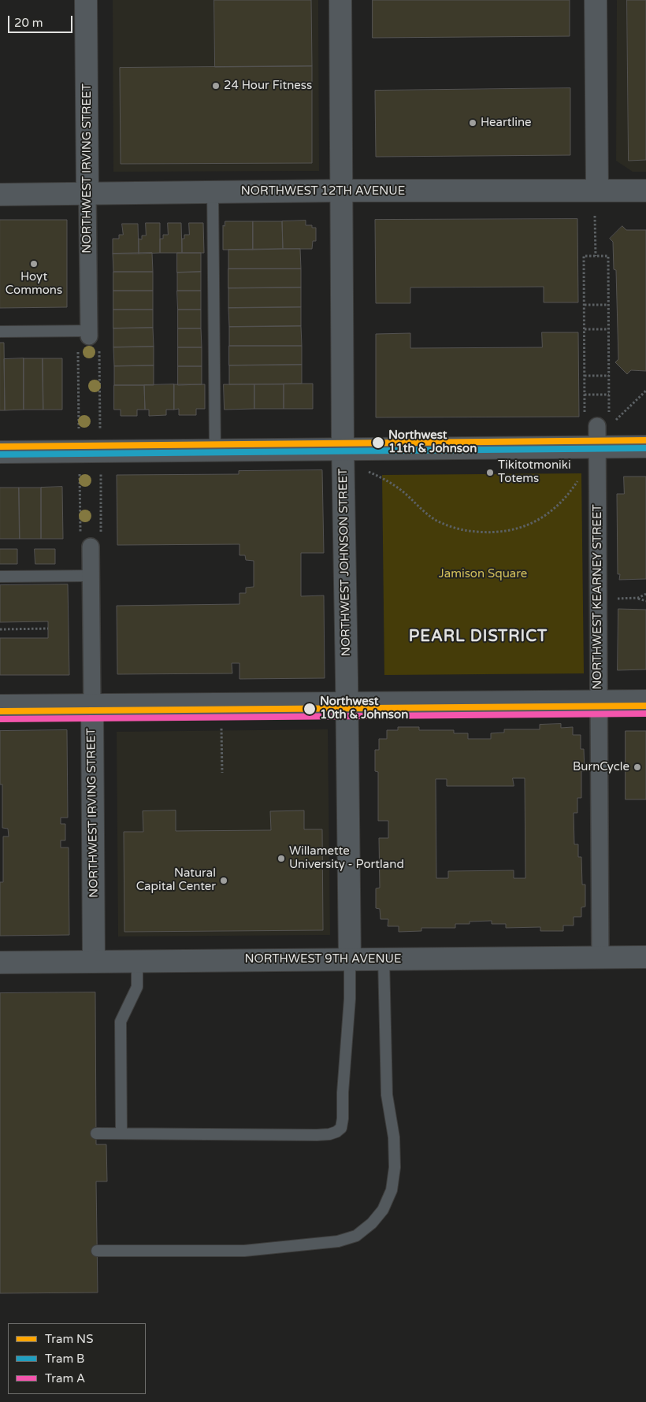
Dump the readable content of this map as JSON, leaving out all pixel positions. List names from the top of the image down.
{
  "streets": {
    "street": [
      "NORTHWEST IRVING STREET",
      "NORTHWEST 12TH AVENUE",
      "NORTHWEST JOHNSON STREET",
      "NORTHWEST KEARNEY STREET",
      "NORTHWEST 9TH AVENUE"
    ]
  },
  "crossings": [
    ["NORTHWEST IRVING STREET", "NORTHWEST 12TH AVENUE"],
    ["NORTHWEST IRVING STREET", "NORTHWEST 9TH AVENUE"],
    ["NORTHWEST 12TH AVENUE", "NORTHWEST JOHNSON STREET"],
    ["NORTHWEST JOHNSON STREET", "NORTHWEST 9TH AVENUE"],
    ["NORTHWEST KEARNEY STREET", "NORTHWEST 9TH AVENUE"]
  ],
  "districts": ["PEARL DISTRICT"],
  "parks": ["Jamison Square"],
  "places": [
    "24 Hour Fitness",
    "Heartline",
    "Hoyt Commons",
    "Northwest 11th & Johnson",
    "Tikitotmoniki Totems",
    "Northwest 10th & Johnson",
    "BurnCycle",
    "Willamette University - Portland",
    "Natural Capital Center"
  ],
  "lines": ["tram line NS", "tram line B", "tram line A"],
  "legend": ["Tram NS", "Tram B", "Tram A"],
  "scale_bar": "20 m"
}
